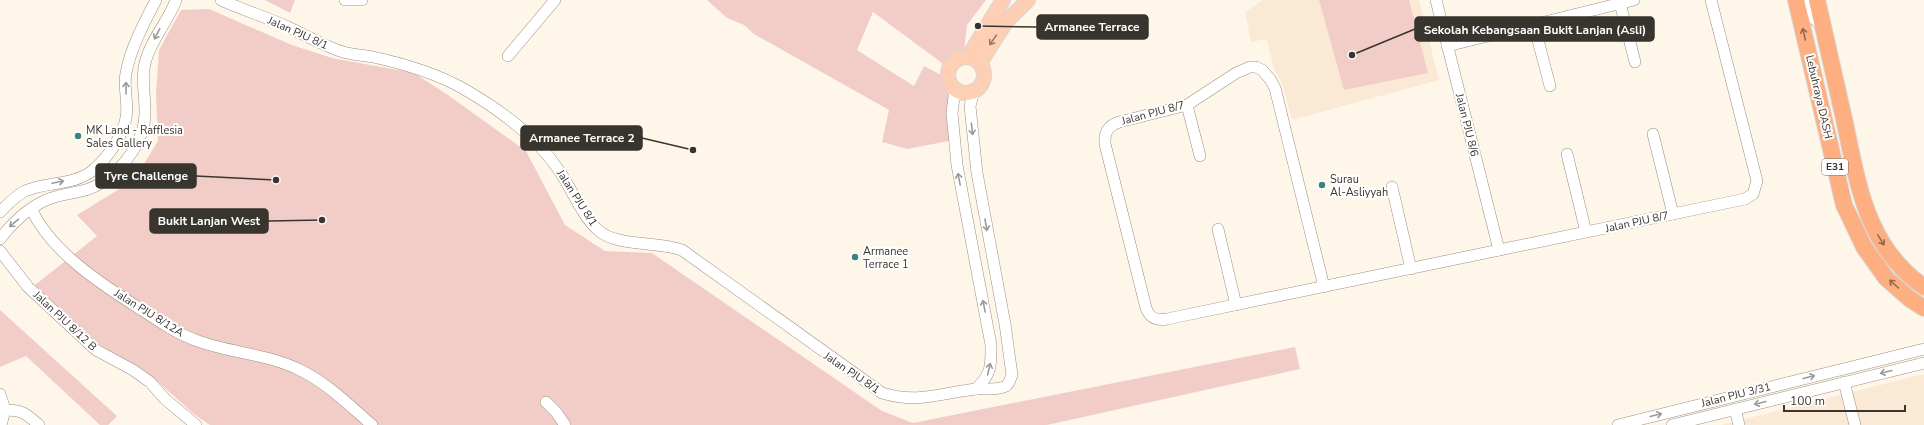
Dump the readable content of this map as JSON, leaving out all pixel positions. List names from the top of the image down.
{
  "streets": {
    "highway": ["Lebuhraya DASH", "E31"],
    "street": [
      "Jalan PJU 8/1",
      "Jalan PJU 8/7",
      "Jalan PJU 8/6",
      "Jalan PJU 8/12A",
      "Jalan PJU 8/12 B",
      "Jalan PJU 3/31"
    ]
  },
  "crossings": [
    ["Jalan PJU 8/7", "Jalan PJU 8/6"]
  ],
  "places": [
    "Armanee Terrace",
    "Sekolah Kebangsaan Bukit Lanjan (Asli)",
    "MK Land - Rafflesia Sales Gallery",
    "Armanee Terrace 2",
    "Tyre Challenge",
    "Surau Al-Asliyyah",
    "Bukit Lanjan West",
    "Armanee Terrace 1"
  ],
  "scale_bar": "100 m"
}
